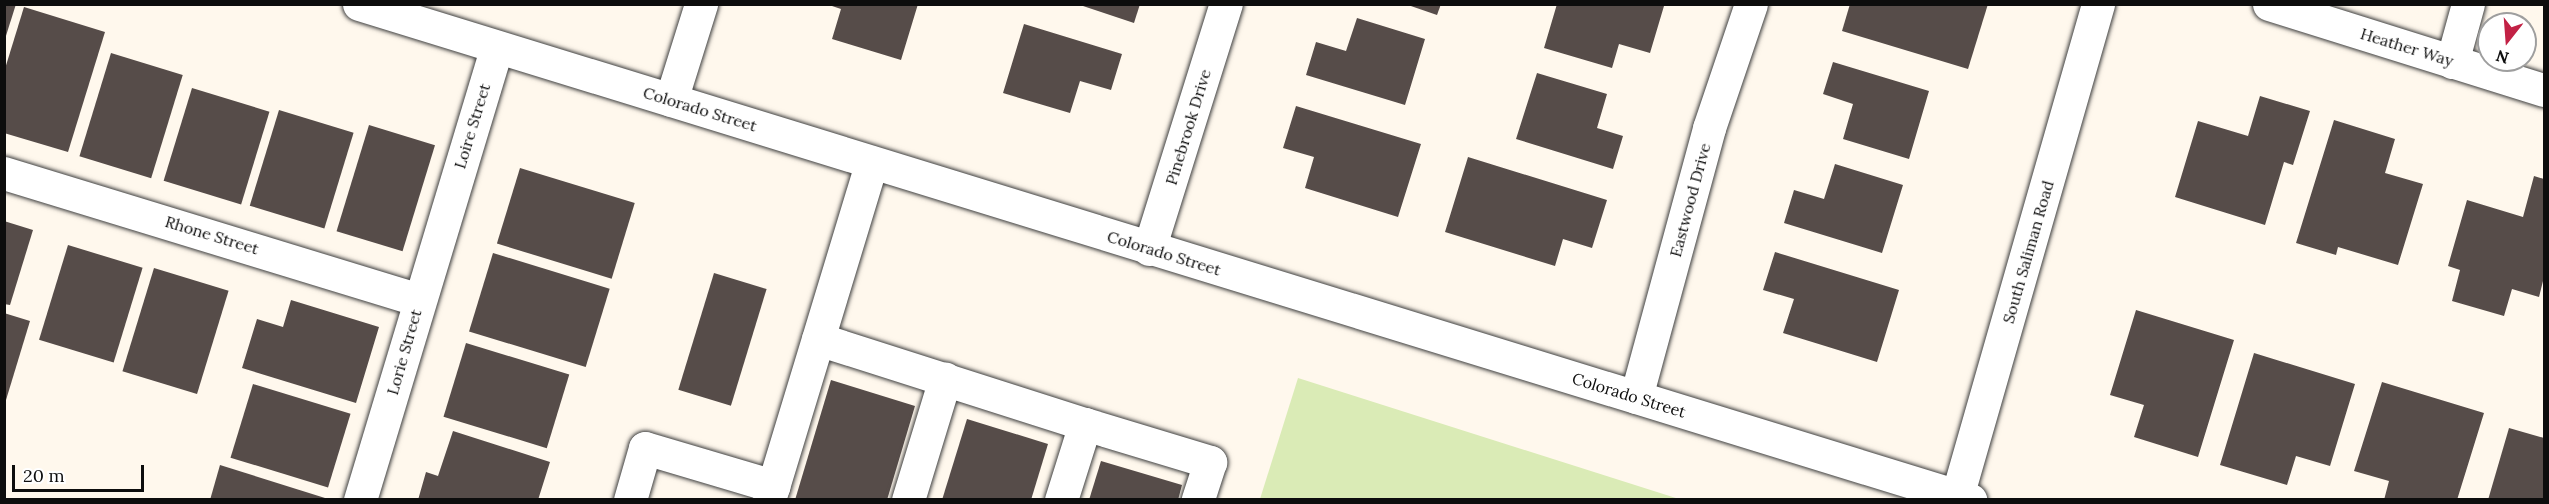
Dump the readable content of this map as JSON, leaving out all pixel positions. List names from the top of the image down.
{
  "streets": {
    "street": [
      "Heather Way",
      "Colorado Street",
      "Loire Street",
      "Pinebrook Drive",
      "Eastwood Drive",
      "Rhone Street",
      "South Saliman Road",
      "Lorie Street"
    ]
  },
  "crossings": [
    ["Colorado Street", "Loire Street"],
    ["Colorado Street", "Pinebrook Drive"],
    ["Colorado Street", "Eastwood Drive"],
    ["Colorado Street", "South Saliman Road"],
    ["Loire Street", "Lorie Street"],
    ["Rhone Street", "Lorie Street"]
  ],
  "scale_bar": "20 m",
  "north": "bottom"
}
